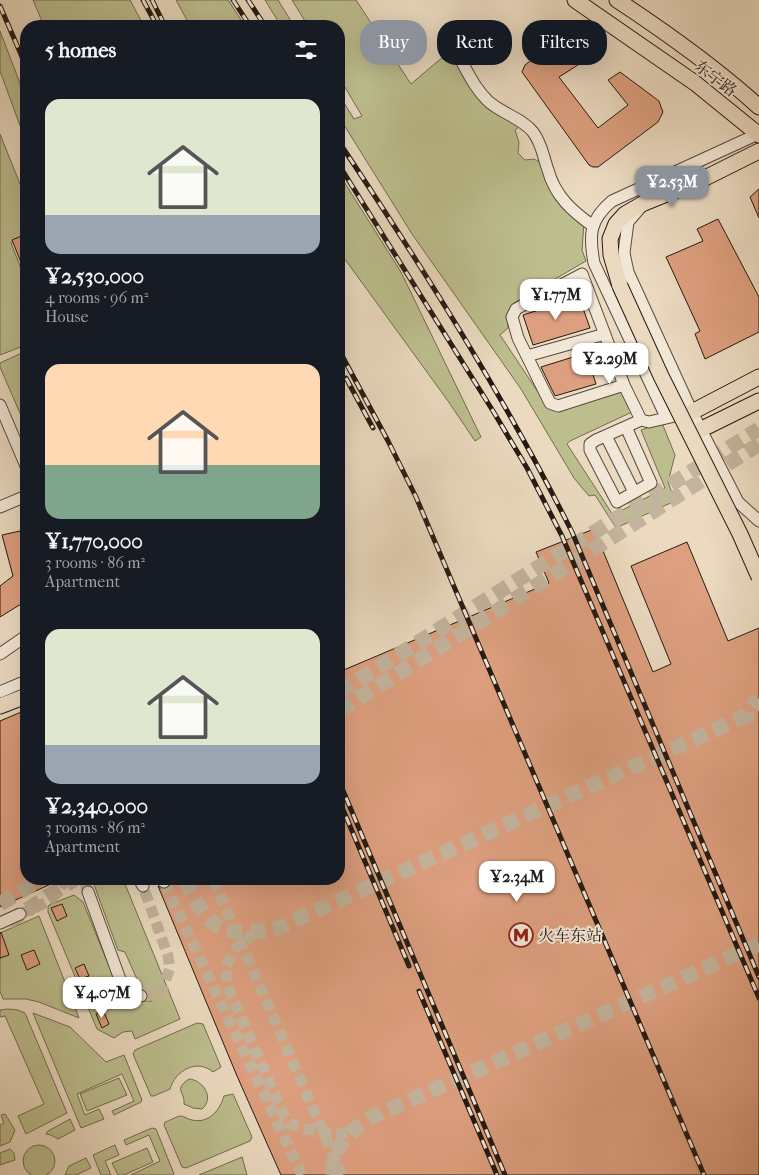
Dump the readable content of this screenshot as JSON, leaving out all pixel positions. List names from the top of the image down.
{
  "streets": {
    "main road": ["东宁路"]
  },
  "places": {
    "metro station": ["火车东站"]
  },
  "page": {
    "chip": ["Buy", "Rent", "Filters"],
    "heading": "5 homes",
    "list": [
      {
        "name": "¥2,530,000",
        "note": "4 rooms · 96 m² · House"
      },
      {
        "name": "¥1,770,000",
        "note": "3 rooms · 86 m² · Apartment"
      },
      {
        "name": "¥2,340,000",
        "note": "3 rooms · 86 m² · Apartment"
      }
    ],
    "price": [
      "¥2.53M",
      "¥1.77M",
      "¥2.29M",
      "¥2.34M",
      "¥4.07M"
    ]
  }
}
